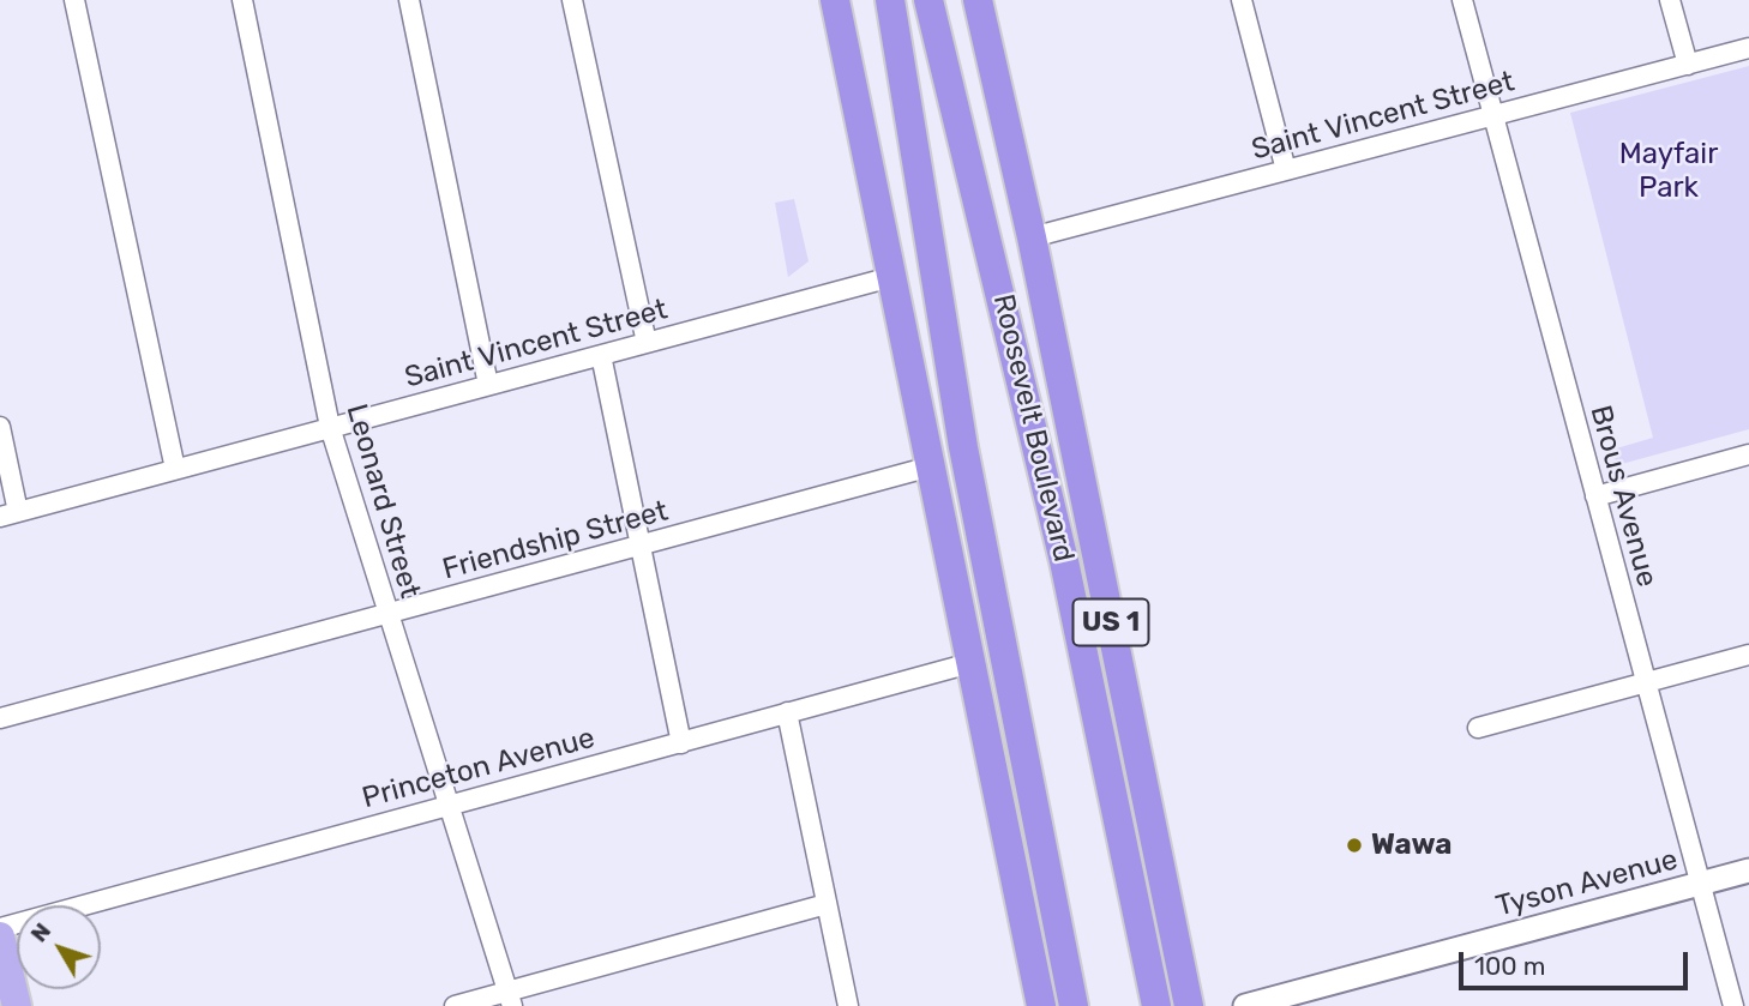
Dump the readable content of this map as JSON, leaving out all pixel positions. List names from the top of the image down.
{
  "streets": {
    "highway": ["Roosevelt Boulevard", "US 1"],
    "street": [
      "Saint Vincent Street",
      "Brous Avenue",
      "Leonard Street",
      "Friendship Street",
      "Princeton Avenue",
      "Tyson Avenue"
    ]
  },
  "crossings": [
    ["Saint Vincent Street", "Roosevelt Boulevard"],
    ["Saint Vincent Street", "Brous Avenue"],
    ["Saint Vincent Street", "Leonard Street"],
    ["Brous Avenue", "Tyson Avenue"],
    ["Leonard Street", "Friendship Street"],
    ["Leonard Street", "Princeton Avenue"]
  ],
  "parks": ["Mayfair Park"],
  "places": ["Wawa"],
  "scale_bar": "100 m",
  "north": "top left"
}
